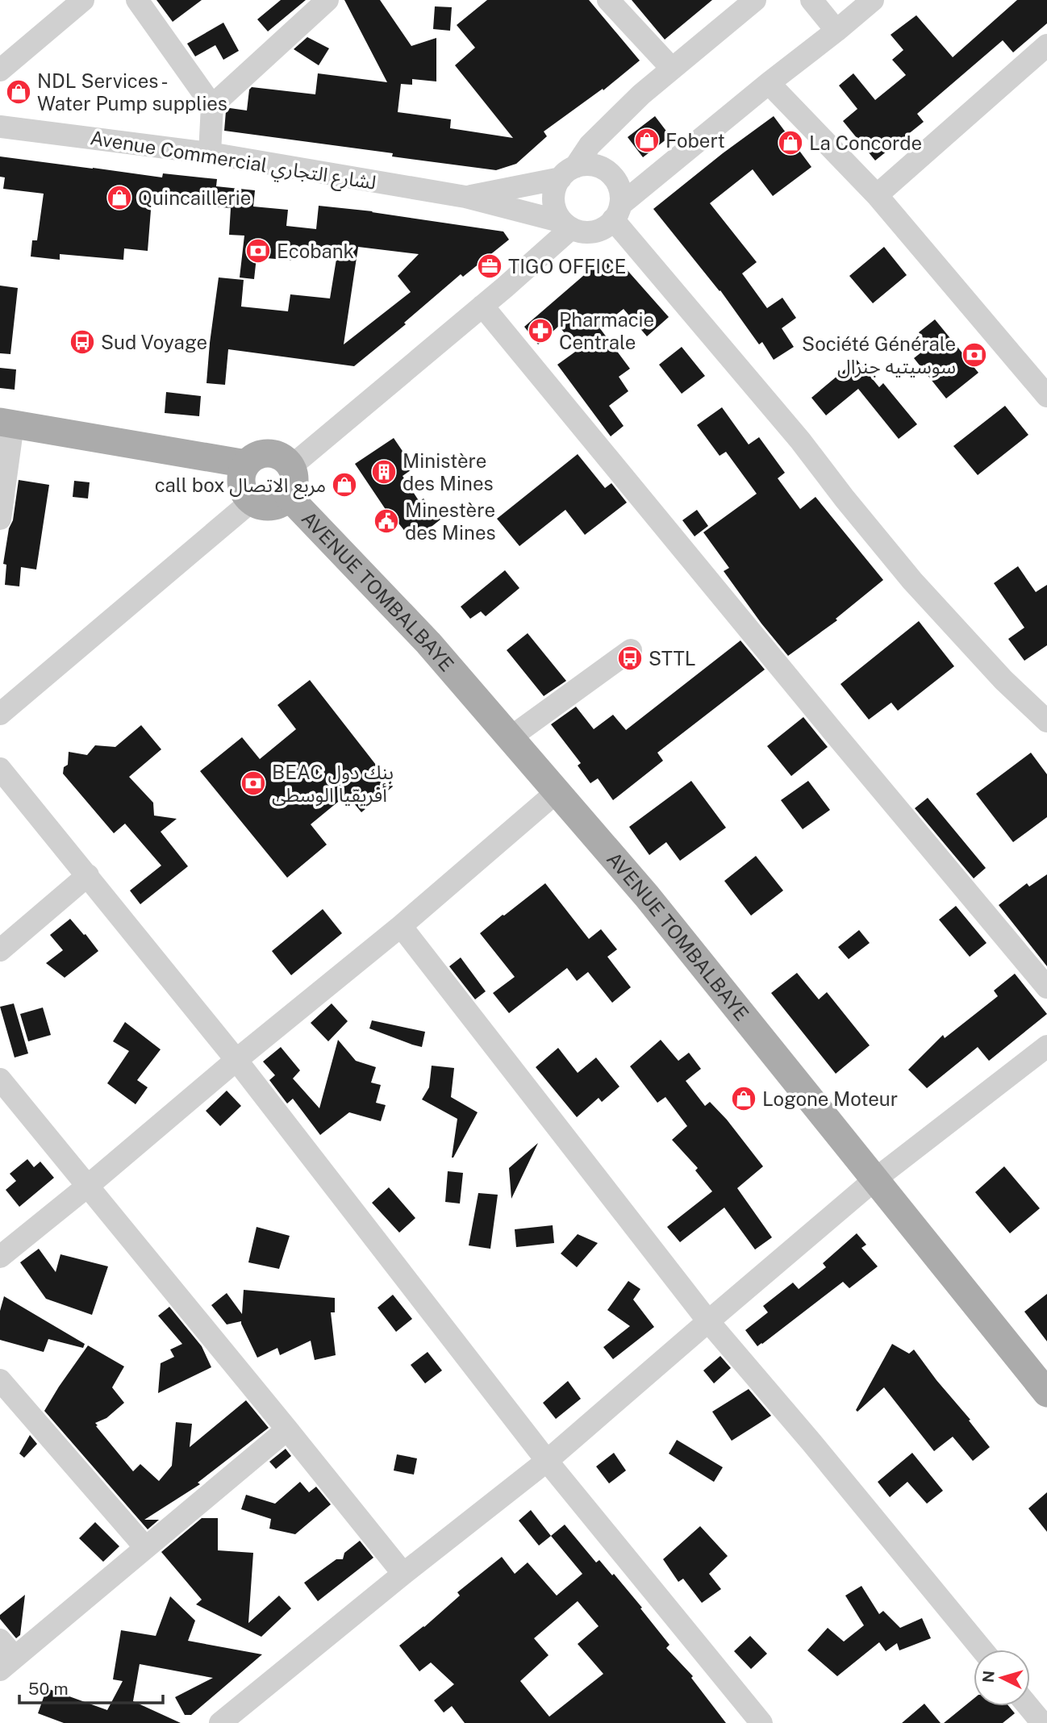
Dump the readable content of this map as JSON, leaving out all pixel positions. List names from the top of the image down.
{
  "streets": {
    "main road": ["AVENUE TOMBALBAYE"],
    "street": ["Avenue Commercial لشارع التجاري"]
  },
  "places": {
    "shop": [
      "NDL Services - Water Pump supplies",
      "Fobert",
      "La Concorde",
      "Quincaillerie",
      "call box مربع الاتصال",
      "Logone Moteur"
    ],
    "bank": ["Ecobank", "Société Générale سوسيتيه جنرال", "BEAC بنك دول أفريقيا الوسطى"],
    "office": ["TIGO OFFICE"],
    "pharmacy": ["Pharmacie Centrale"],
    "bus stop": ["Sud Voyage", "STTL"],
    "building": ["Ministère des Mines"],
    "public building": ["Minestère des Mines"]
  },
  "scale_bar": "50 m",
  "north": "left"
}
